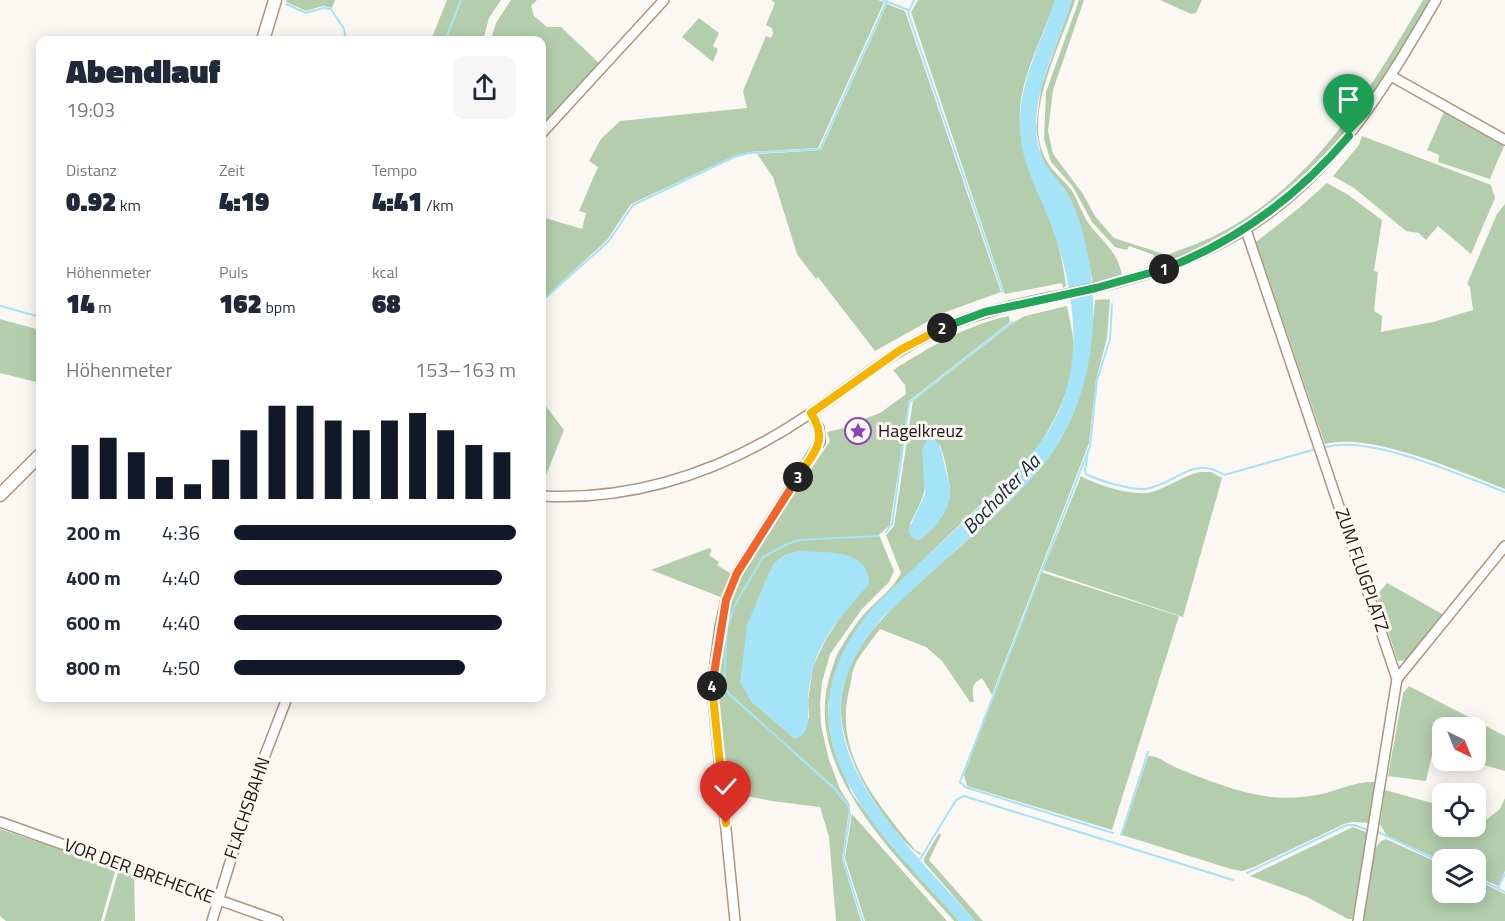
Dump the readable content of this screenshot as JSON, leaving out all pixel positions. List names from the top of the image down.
{
  "streets": {
    "street": ["ZUM FLUGPLATZ", "FLACHSBAHN", "VOR DER BREHECKE"]
  },
  "crossings": [
    ["FLACHSBAHN", "VOR DER BREHECKE"]
  ],
  "water": ["Bocholter Aa"],
  "places": {
    "place": ["Hagelkreuz"]
  },
  "north": "bottom right",
  "page": {
    "heading": ["Abendlauf", "19:03"],
    "stats": [
      ["Distanz", "0.92 km"],
      ["Zeit", "4:19"],
      ["Tempo", "4:41 /km"],
      ["Höhenmeter", "14 m"],
      ["Puls", "162 bpm"],
      ["kcal", "68"]
    ],
    "pins": [
      "1",
      "2",
      "3",
      "4"
    ],
    "chart": ["Höhenmeter", "153–163 m"],
    "list": [
      {
        "name": "200 m",
        "note": "4:36"
      },
      {
        "name": "400 m",
        "note": "4:40"
      },
      {
        "name": "600 m",
        "note": "4:40"
      },
      {
        "name": "800 m",
        "note": "4:50"
      }
    ]
  }
}
